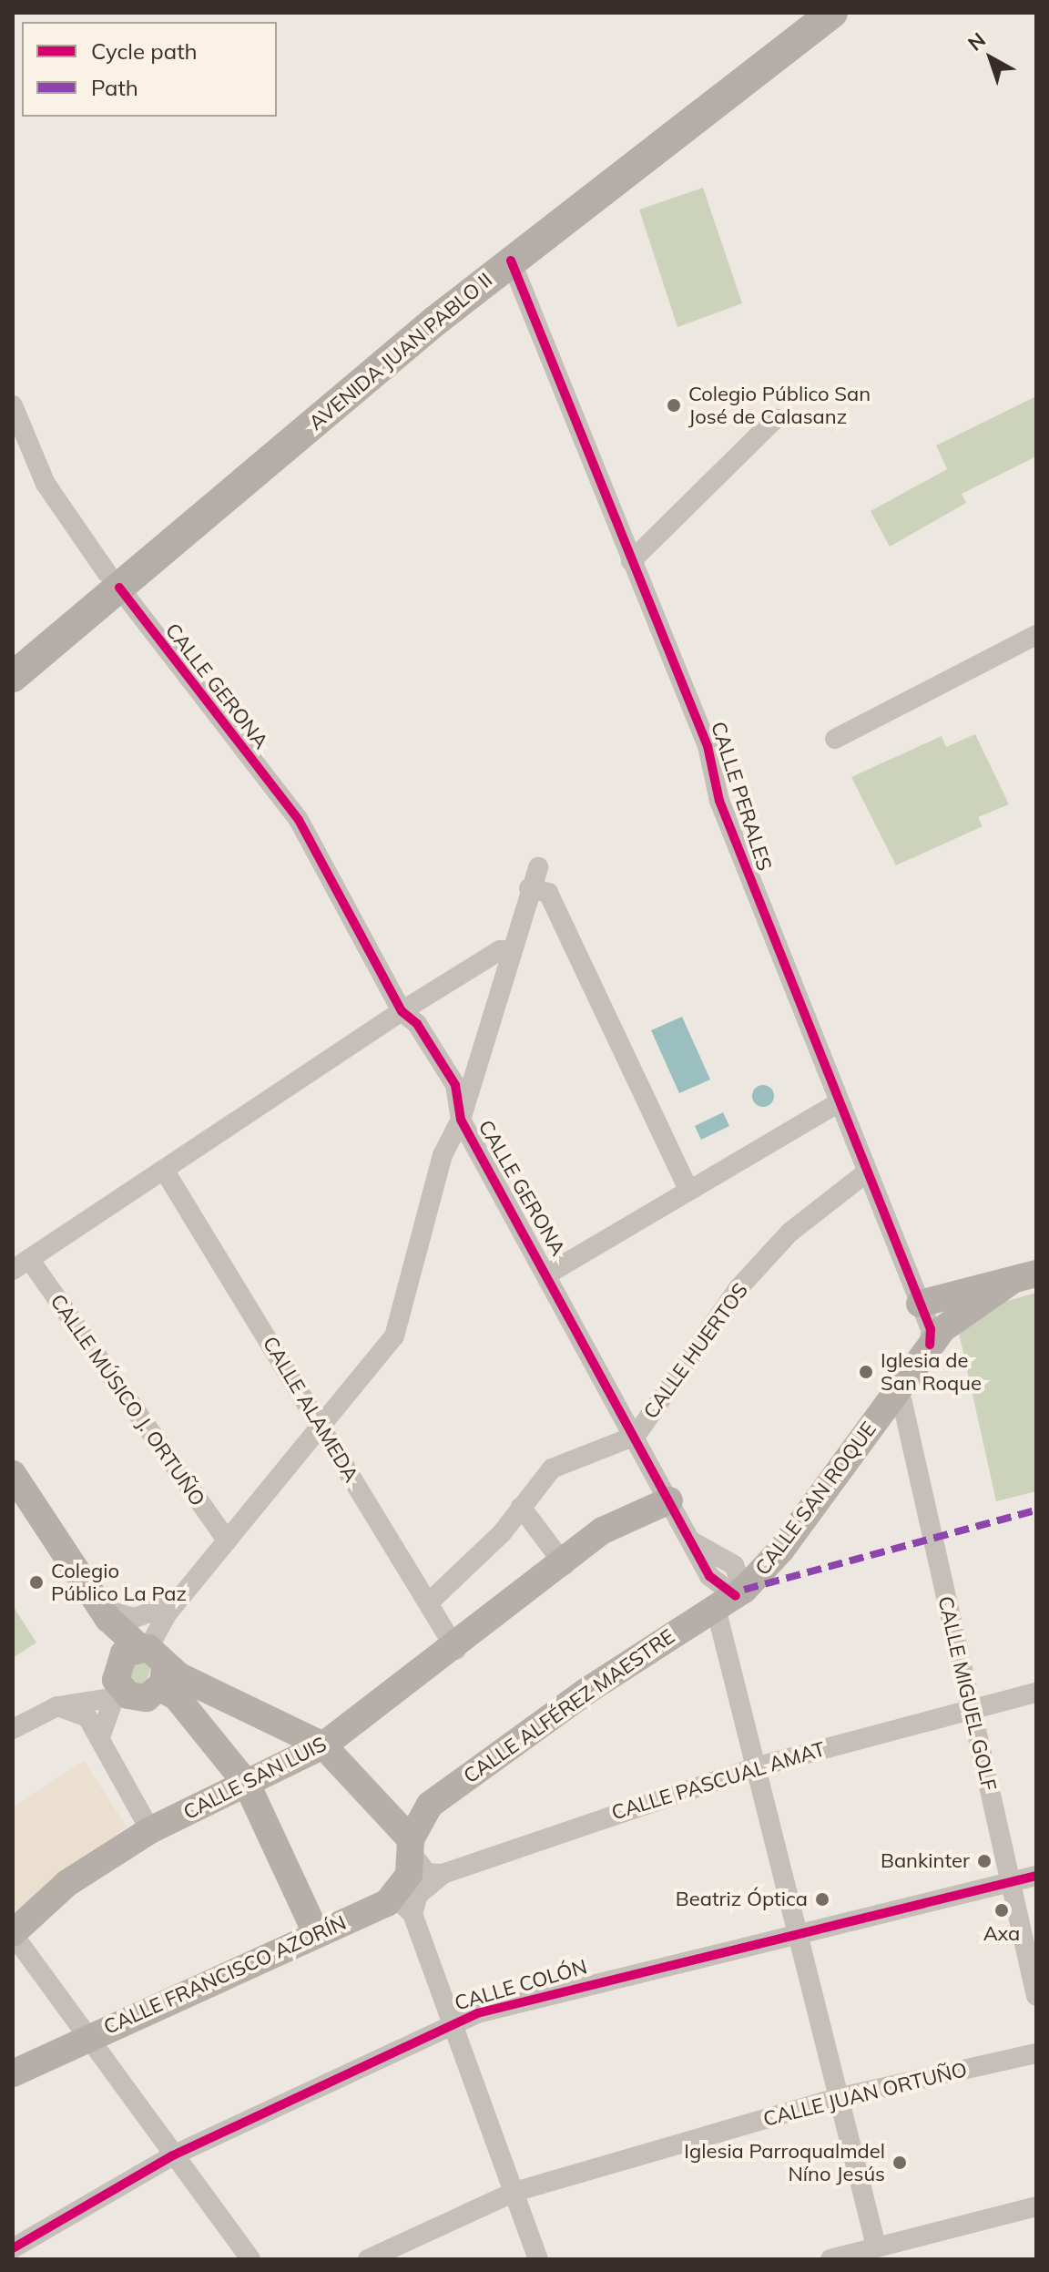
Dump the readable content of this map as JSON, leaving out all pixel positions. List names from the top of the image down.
{
  "streets": {
    "main road": [
      "AVENIDA JUAN PABLO II",
      "CALLE SAN ROQUE",
      "CALLE ALFÉREZ MAESTRE",
      "CALLE SAN LUIS",
      "CALLE FRANCISCO AZORÍN"
    ],
    "street": [
      "CALLE GERONA",
      "CALLE PERALES",
      "CALLE HUERTOS",
      "CALLE MÚSICO J. ORTUÑO",
      "CALLE ALAMEDA",
      "CALLE MIGUEL GOLF",
      "CALLE PASCUAL AMAT",
      "CALLE COLÓN",
      "CALLE JUAN ORTUÑO"
    ]
  },
  "crossings": [
    ["AVENIDA JUAN PABLO II", "CALLE GERONA"],
    ["AVENIDA JUAN PABLO II", "CALLE PERALES"],
    ["CALLE GERONA", "CALLE HUERTOS"],
    ["CALLE GERONA", "CALLE SAN ROQUE"],
    ["CALLE GERONA", "CALLE ALFÉREZ MAESTRE"],
    ["CALLE GERONA", "CALLE SAN LUIS"],
    ["CALLE PERALES", "CALLE HUERTOS"],
    ["CALLE PERALES", "CALLE SAN ROQUE"],
    ["CALLE HUERTOS", "CALLE ALAMEDA"],
    ["CALLE ALAMEDA", "CALLE SAN LUIS"],
    ["CALLE SAN ROQUE", "CALLE MIGUEL GOLF"],
    ["CALLE SAN ROQUE", "CALLE ALFÉREZ MAESTRE"],
    ["CALLE MIGUEL GOLF", "CALLE PASCUAL AMAT"],
    ["CALLE MIGUEL GOLF", "CALLE COLÓN"]
  ],
  "places": [
    "Colegio Público San José de Calasanz",
    "Iglesia de San Roque",
    "Colegio Público La Paz",
    "Bankinter",
    "Beatriz Óptica",
    "Axa",
    "Iglesia Parroqualmdel Níno Jesús"
  ],
  "legend": ["Cycle path", "Path"],
  "north": "top left"
}
